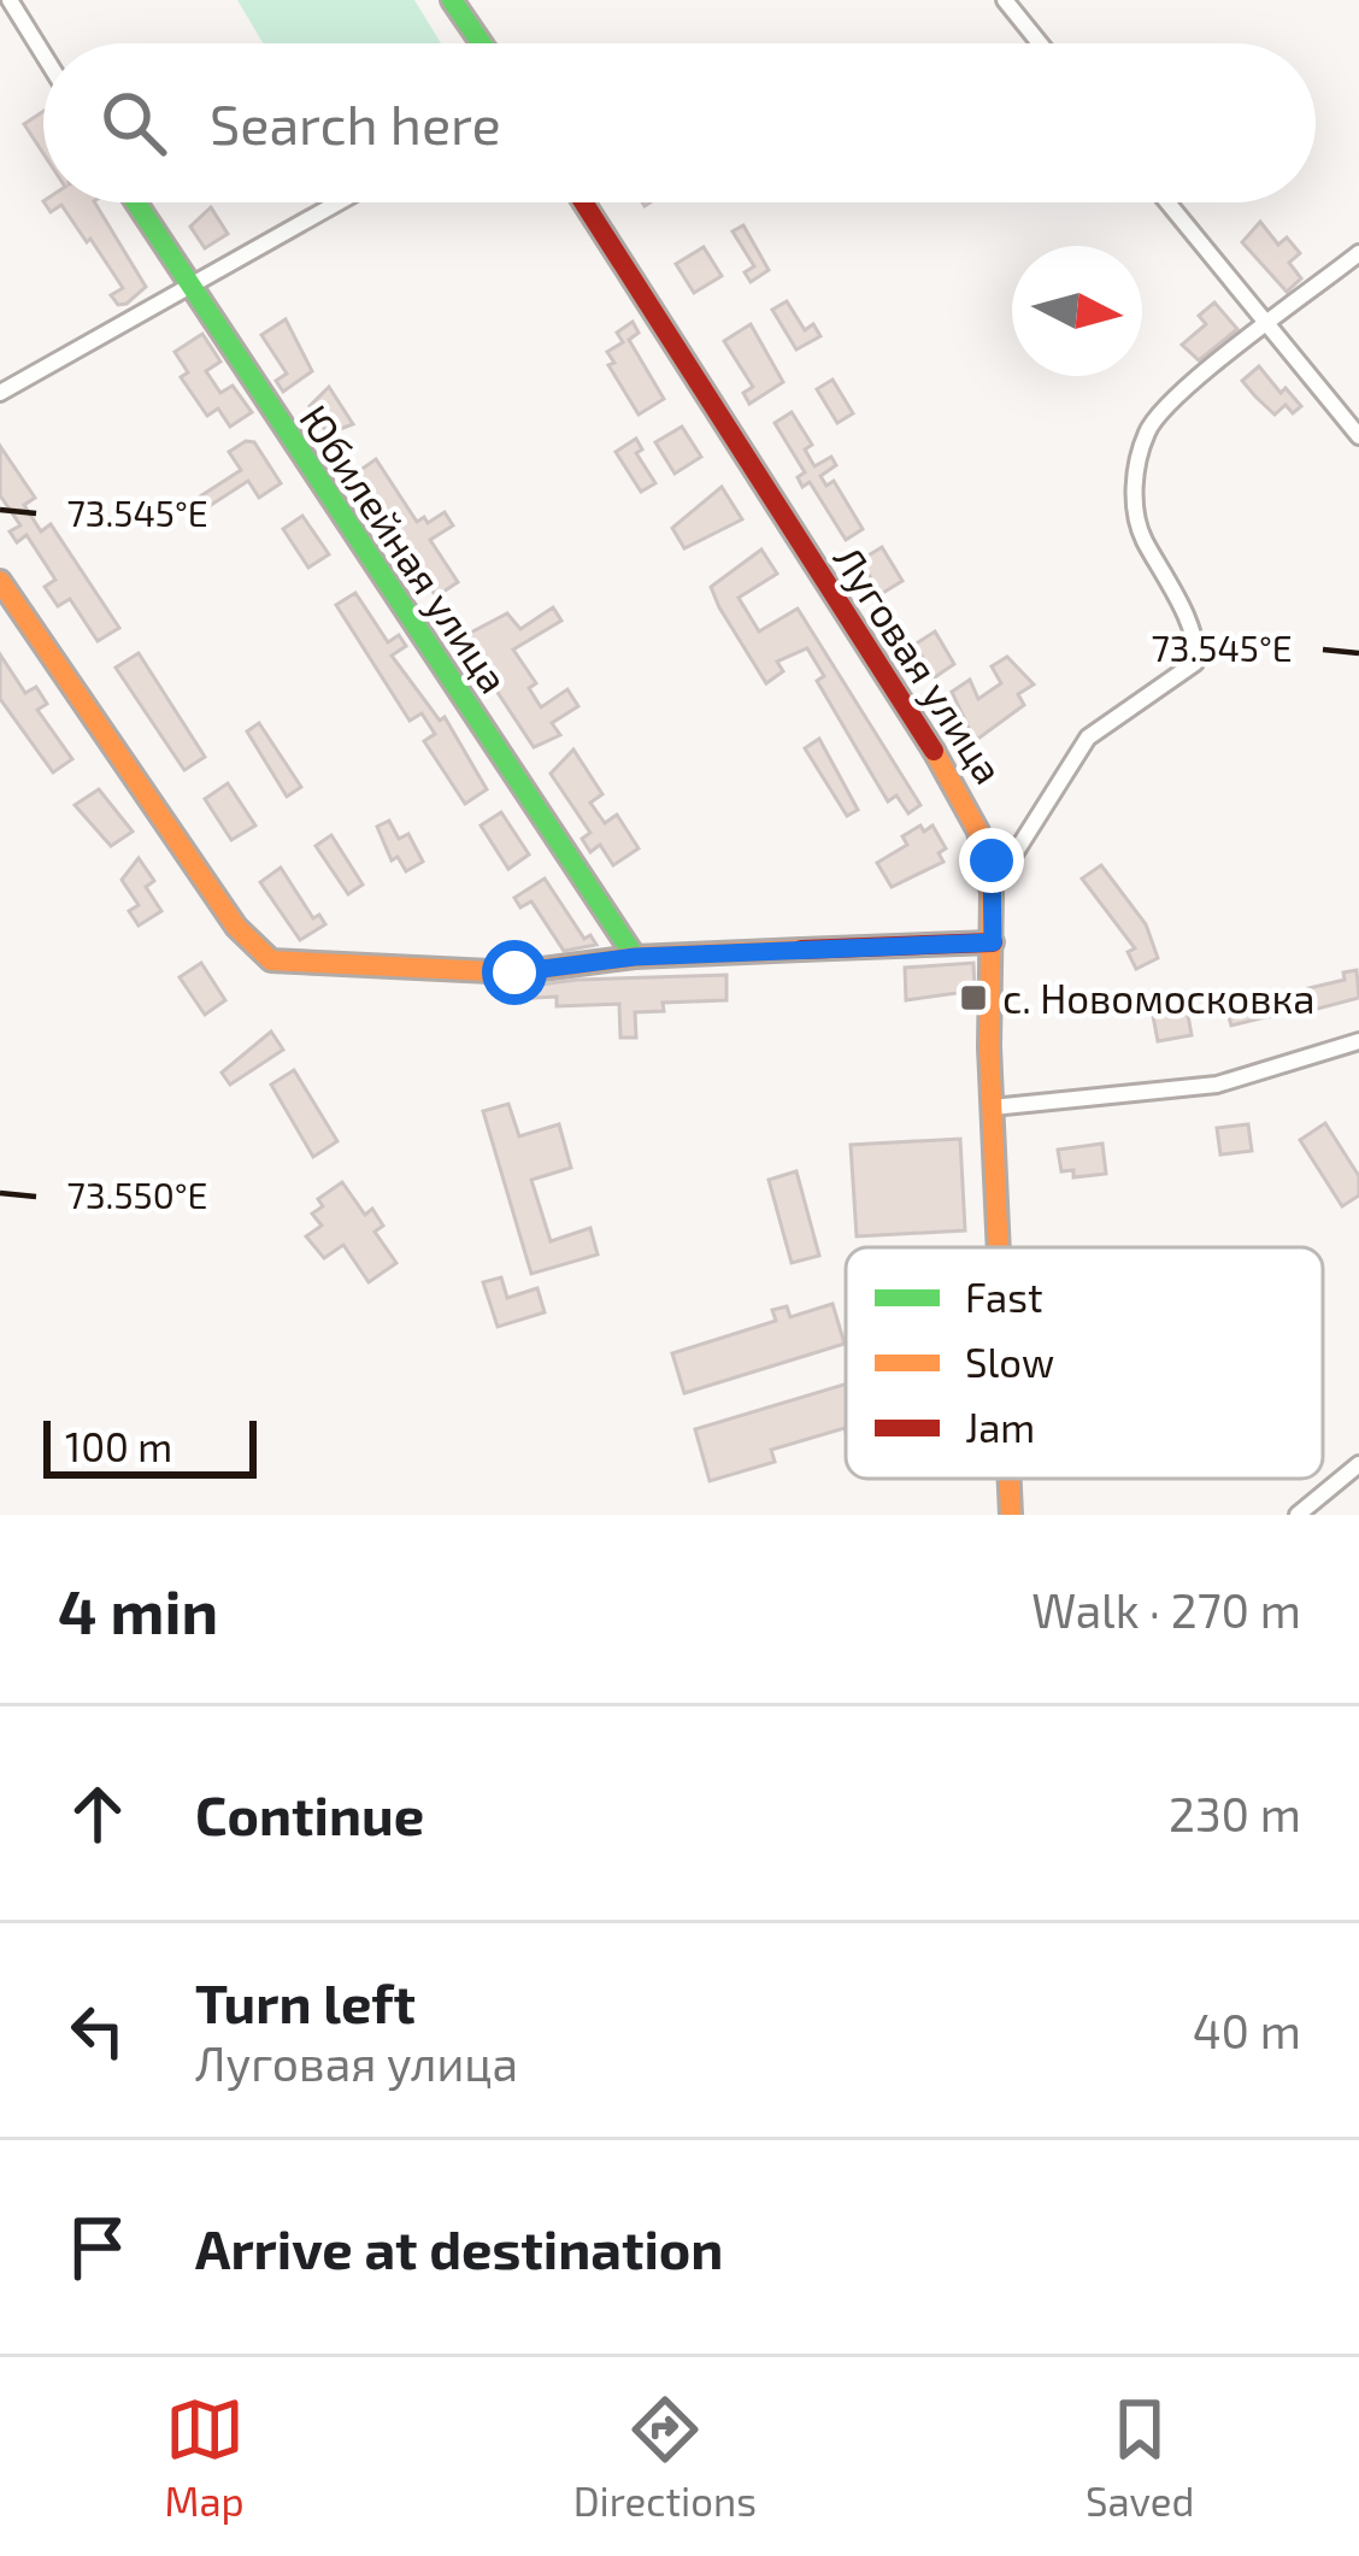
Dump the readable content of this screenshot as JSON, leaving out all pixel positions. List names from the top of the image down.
{
  "streets": {
    "street": ["Юбилейная улица", "Луговая улица"]
  },
  "places": {
    "transit": ["с. Новомосковка"]
  },
  "legend": ["Fast", "Slow", "Jam"],
  "scale_bar": "100 m",
  "north": "right",
  "page": {
    "search": "Search here",
    "scale": "100 m",
    "heading": ["4 min", "Walk · 270 m"],
    "list": [
      ["Continue", "230 m"],
      ["Turn left", "Луговая улица", "40 m"],
      "Arrive at destination"
    ],
    "nav": ["Map", "Directions", "Saved"]
  },
  "coordinates": ["73.545°E", "73.550°E"]
}
